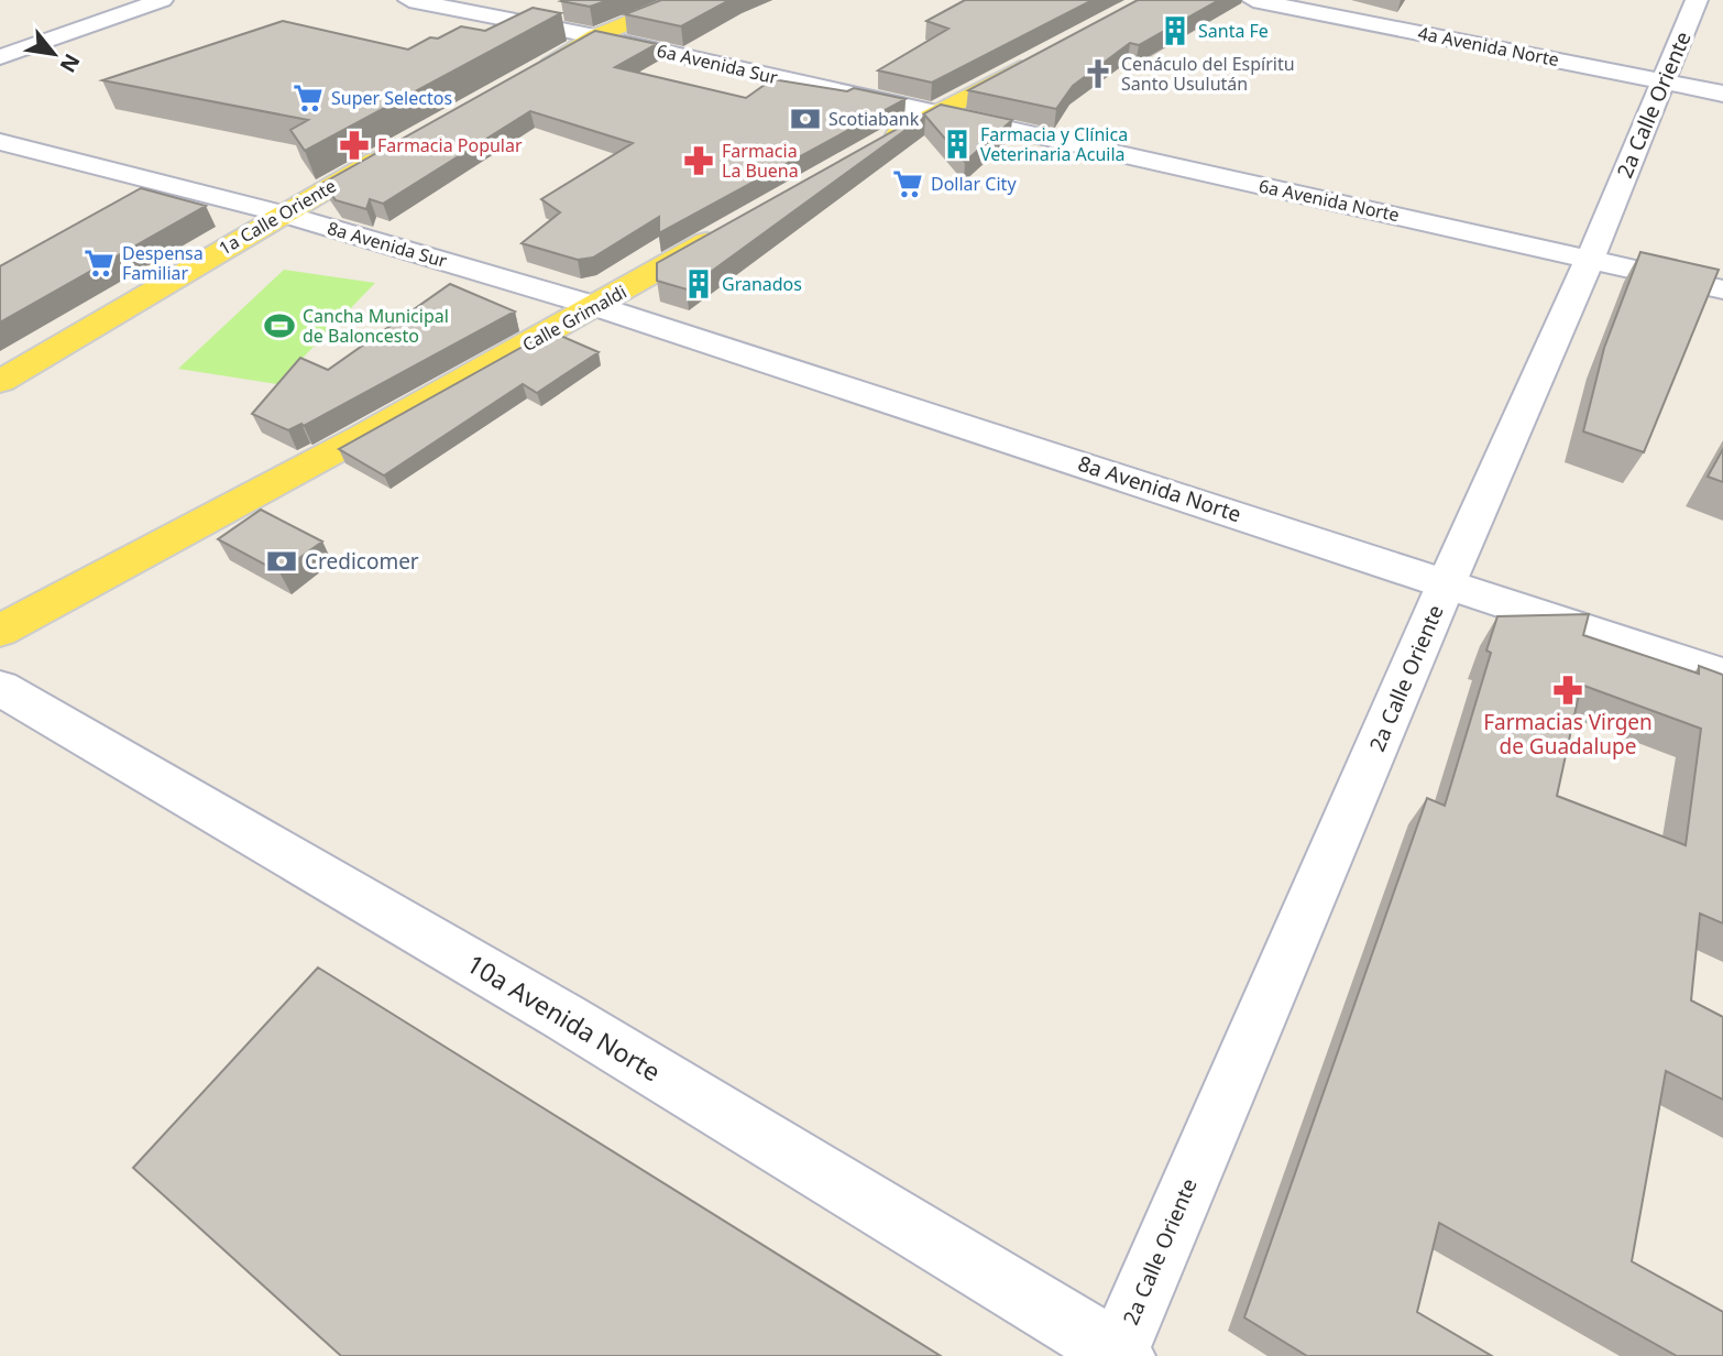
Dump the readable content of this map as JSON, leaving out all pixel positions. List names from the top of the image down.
{
  "streets": {
    "main road": ["1a Calle Oriente", "Calle Grimaldi"],
    "street": [
      "4a Avenida Norte",
      "6a Avenida Sur",
      "2a Calle Oriente",
      "6a Avenida Norte",
      "8a Avenida Sur",
      "8a Avenida Norte",
      "10a Avenida Norte"
    ]
  },
  "crossings": [
    ["4a Avenida Norte", "2a Calle Oriente"],
    ["6a Avenida Sur", "6a Avenida Norte"],
    ["2a Calle Oriente", "6a Avenida Norte"],
    ["2a Calle Oriente", "8a Avenida Norte"],
    ["2a Calle Oriente", "10a Avenida Norte"],
    ["1a Calle Oriente", "8a Avenida Sur"],
    ["8a Avenida Sur", "Calle Grimaldi"],
    ["8a Avenida Sur", "8a Avenida Norte"],
    ["Calle Grimaldi", "8a Avenida Norte"]
  ],
  "places": {
    "building": ["Santa Fe", "Farmacia y Clínica Veterinaria Acuila", "Granados"],
    "church": ["Cenáculo del Espíritu Santo Usulután"],
    "supermarket": ["Super Selectos", "Dollar City", "Despensa Familiar"],
    "bank": ["Scotiabank", "Credicomer"],
    "pharmacy": ["Farmacia Popular", "Farmacia La Buena", "Farmacias Virgen de Guadalupe"],
    "sports": ["Cancha Municipal de Baloncesto"]
  },
  "north": "bottom right"
}
